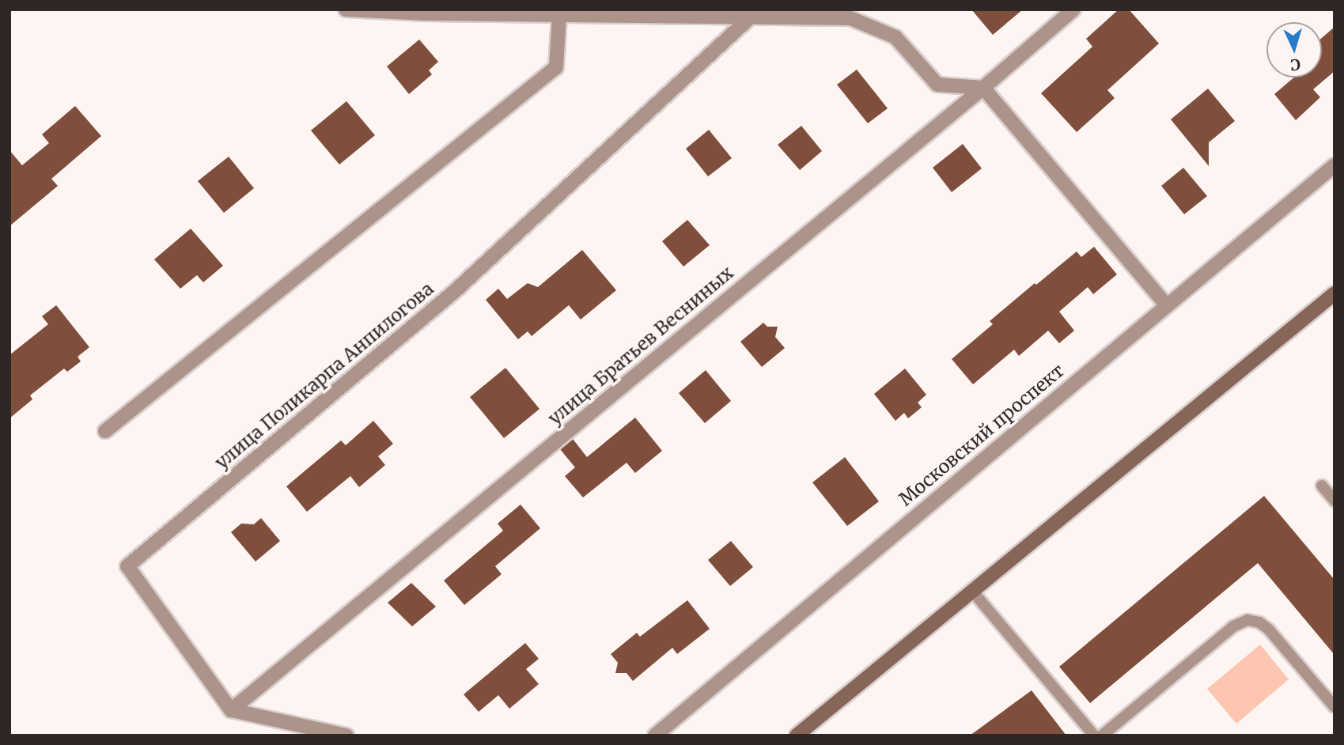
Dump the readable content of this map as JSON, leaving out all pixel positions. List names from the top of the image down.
{
  "streets": {
    "street": ["улица Братьев Весниных", "улица Поликарпа Анпилогова", "Московский проспект"]
  },
  "crossings": [
    ["улица Братьев Весниных", "улица Поликарпа Анпилогова"]
  ],
  "north": "bottom"
}
